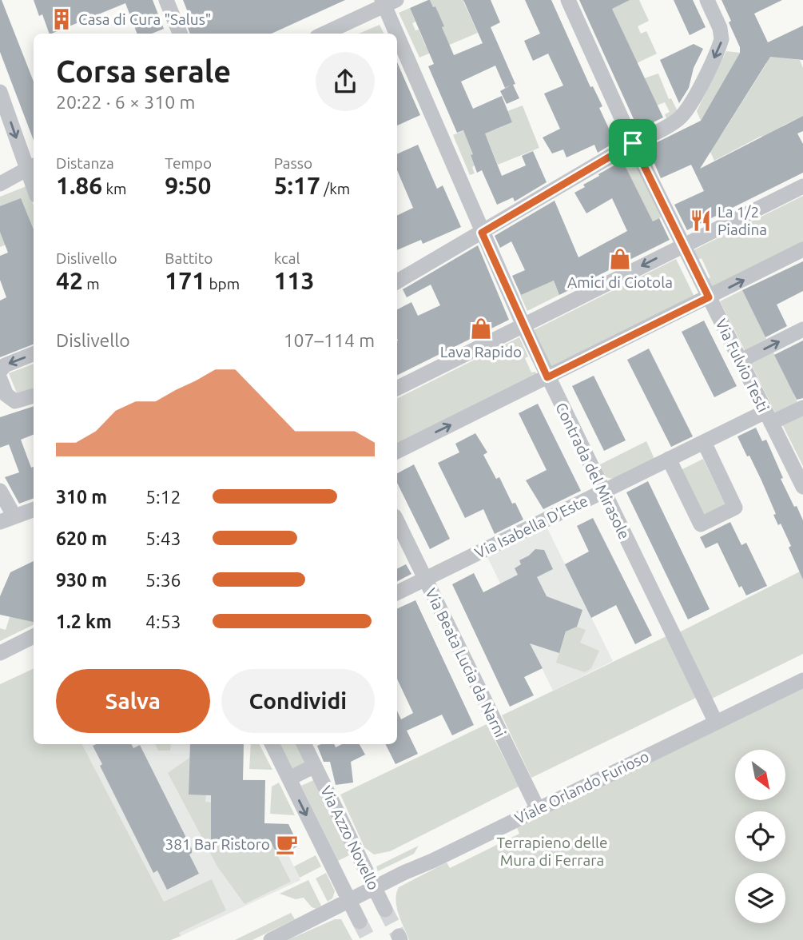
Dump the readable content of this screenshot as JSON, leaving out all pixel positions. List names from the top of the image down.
{
  "streets": {
    "street": [
      "Via Fulvio Testi",
      "Contrada del Mirasole",
      "Via Isabella D'Este",
      "Via Beata Lucia da Narni",
      "Viale Orlando Furioso",
      "Via Azzo Novello"
    ]
  },
  "crossings": [
    ["Via Fulvio Testi", "Via Isabella D'Este"],
    ["Contrada del Mirasole", "Via Isabella D'Este"],
    ["Contrada del Mirasole", "Viale Orlando Furioso"],
    ["Via Isabella D'Este", "Via Beata Lucia da Narni"],
    ["Via Beata Lucia da Narni", "Viale Orlando Furioso"],
    ["Viale Orlando Furioso", "Via Azzo Novello"]
  ],
  "parks": ["Terrapieno delle Mura di Ferrara"],
  "places": {
    "building": ["Casa di Cura \"Salus\""],
    "restaurant": ["La 1/2 Piadina"],
    "shop": ["Amici di Ciotola", "Lava Rapido"],
    "cafe": ["381 Bar Ristoro"]
  },
  "north": "bottom right",
  "page": {
    "heading": ["Corsa serale", "20:22 · 6 × 310 m"],
    "stats": [
      ["Distanza", "1.86 km"],
      ["Tempo", "9:50"],
      ["Passo", "5:17 /km"],
      ["Dislivello", "42 m"],
      ["Battito", "171 bpm"],
      ["kcal", "113"]
    ],
    "chart": ["Dislivello", "107–114 m"],
    "list": [
      {
        "name": "310 m",
        "note": "5:12"
      },
      {
        "name": "620 m",
        "note": "5:43"
      },
      {
        "name": "930 m",
        "note": "5:36"
      },
      {
        "name": "1.2 km",
        "note": "4:53"
      }
    ],
    "buttons": ["Salva", "Condividi"]
  }
}
